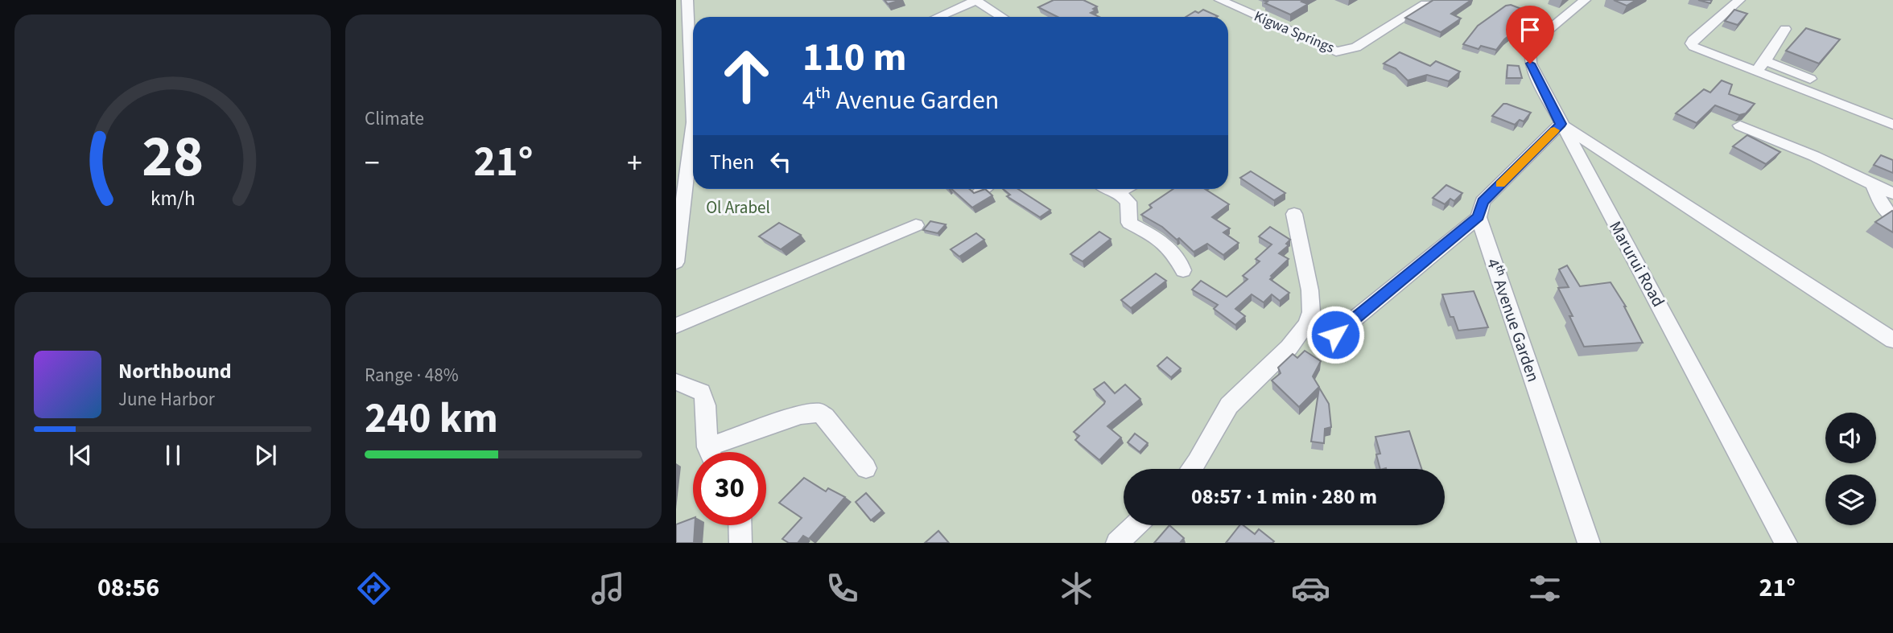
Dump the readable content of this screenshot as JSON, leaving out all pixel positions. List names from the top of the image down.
{
  "streets": {
    "street": ["Kigwa Springs", "Marurui Road", "4ᵗʰ Avenue Garden"]
  },
  "parks": ["Ol Arabel"],
  "page": {
    "tile": [
      "Climate",
      ["Range · 48%", "240 km"]
    ],
    "turn": ["110 m", "4ᵗʰ Avenue Garden"],
    "then": "Then",
    "heat": ["−", "21°", "+"],
    "song": ["Northbound", "June Harbor"],
    "limit": "30",
    "trip": "08:57 · 1 min · 280 m",
    "tabs": ["08:56", "21°"],
    "gauge": ["28", "km/h"]
  }
}
